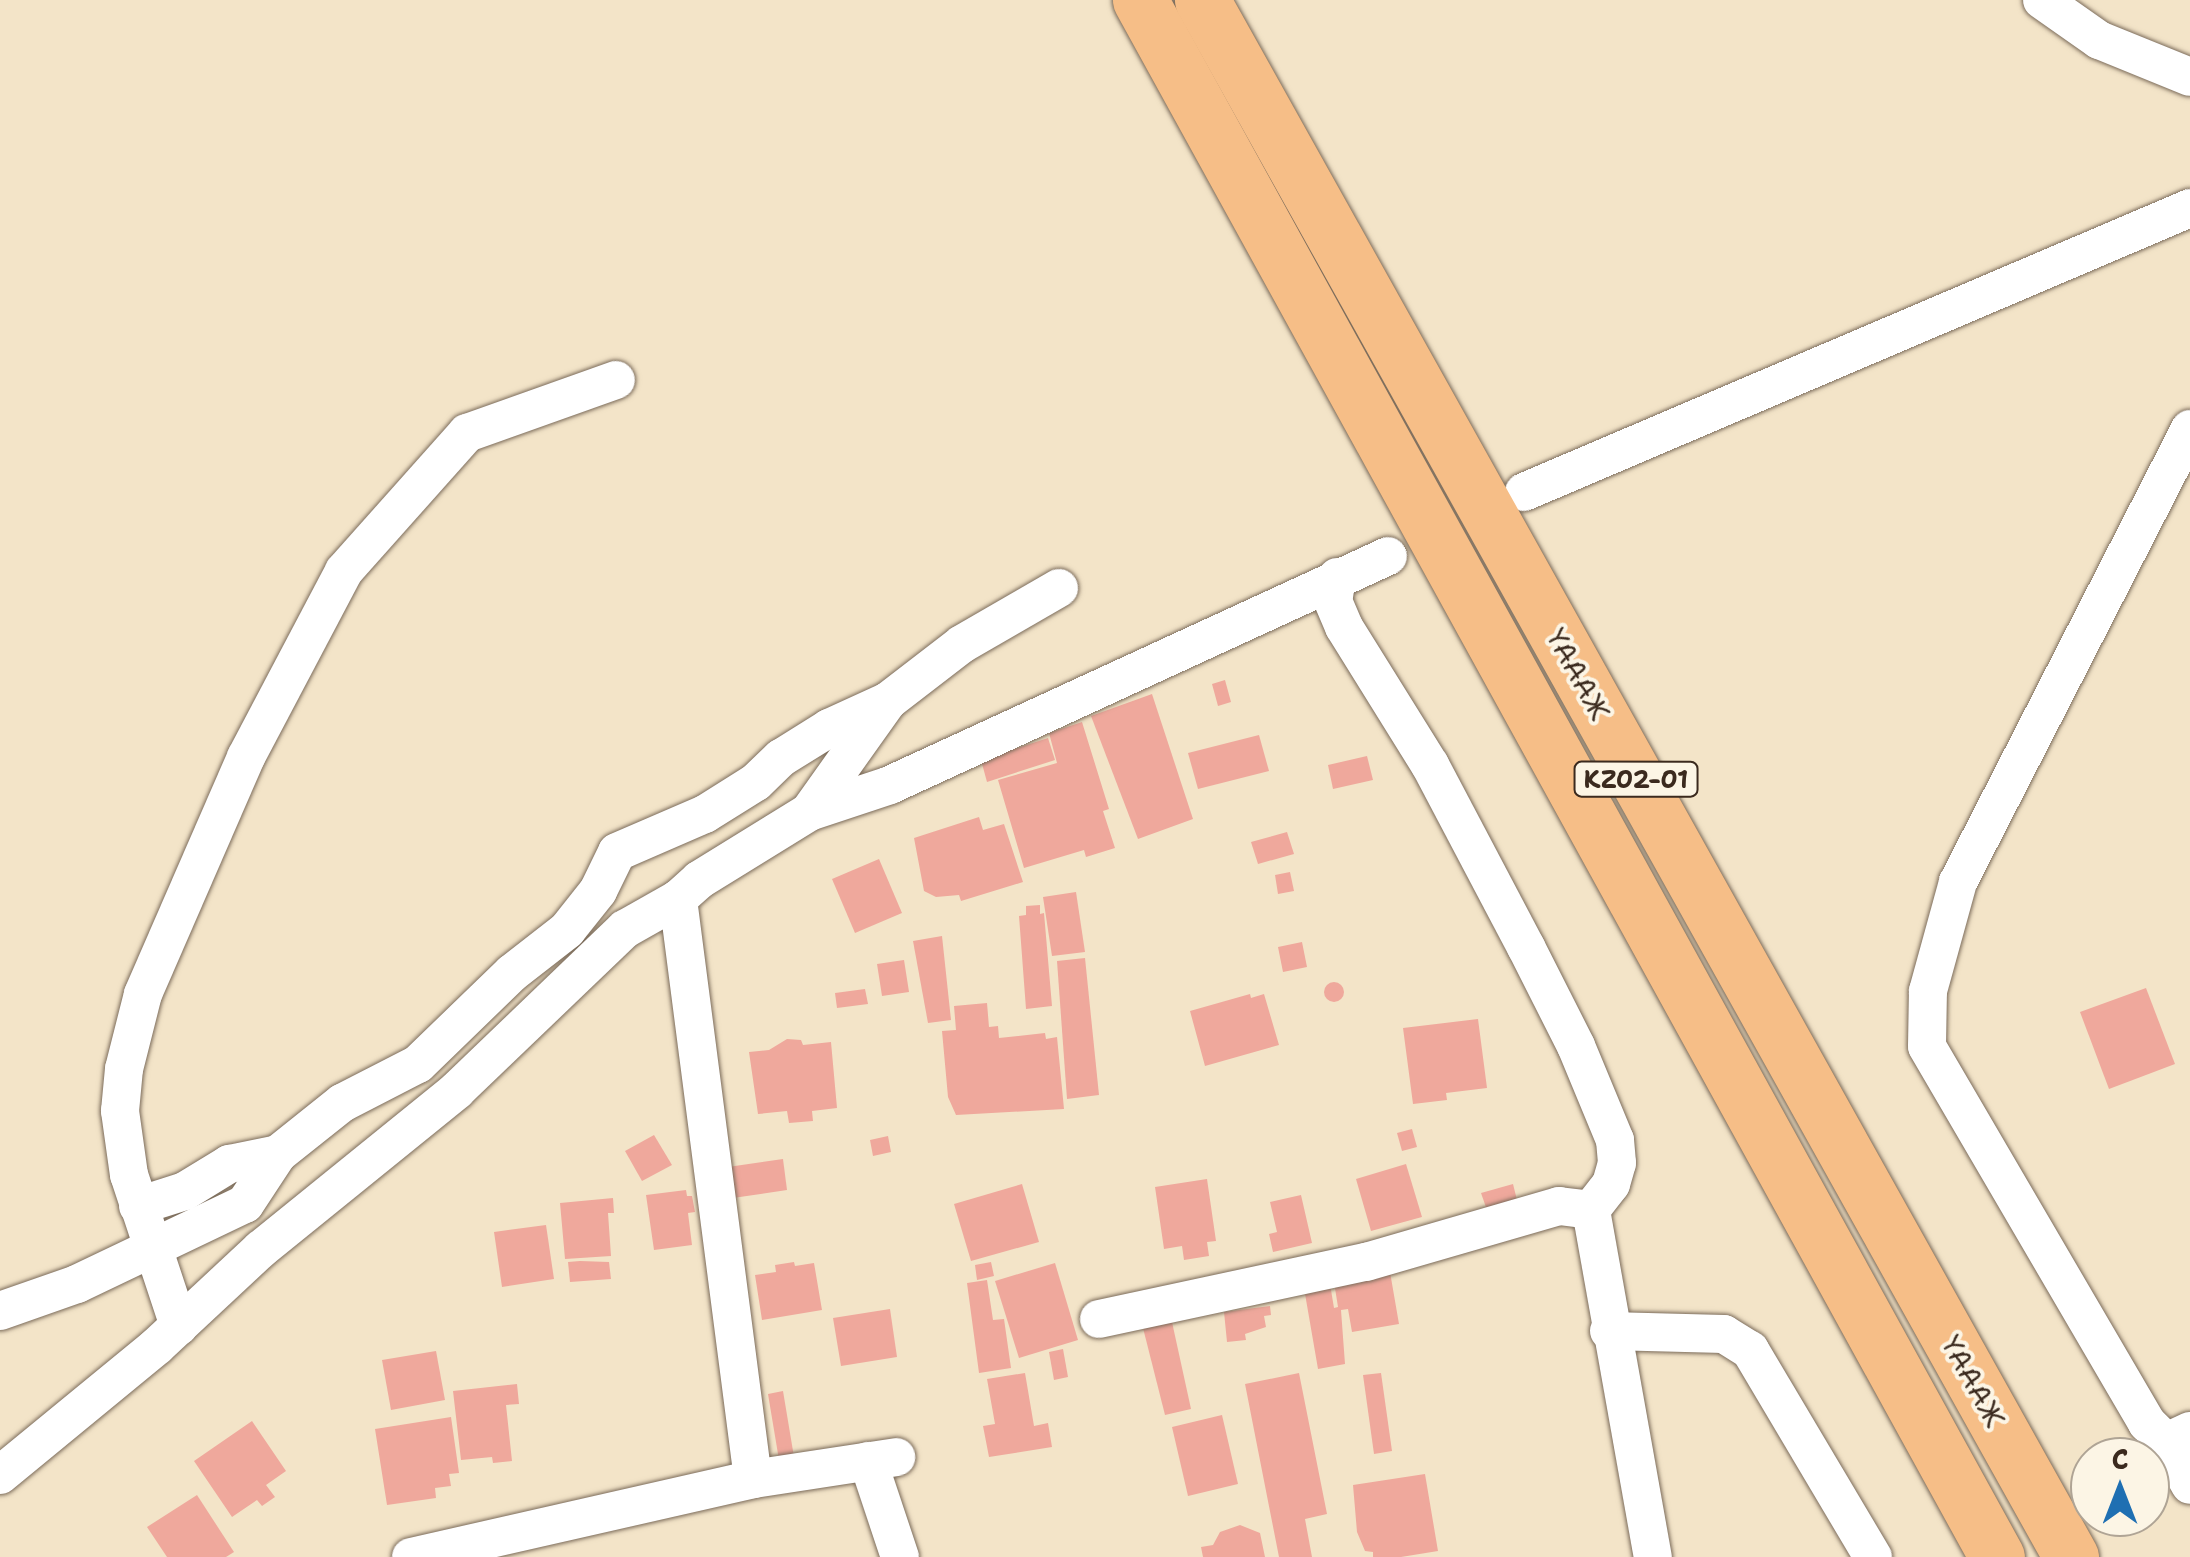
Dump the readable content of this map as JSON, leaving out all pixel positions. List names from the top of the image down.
{
  "streets": {
    "highway": ["ҮАААЖ", "KZ02-01"]
  },
  "north": "top"
}
